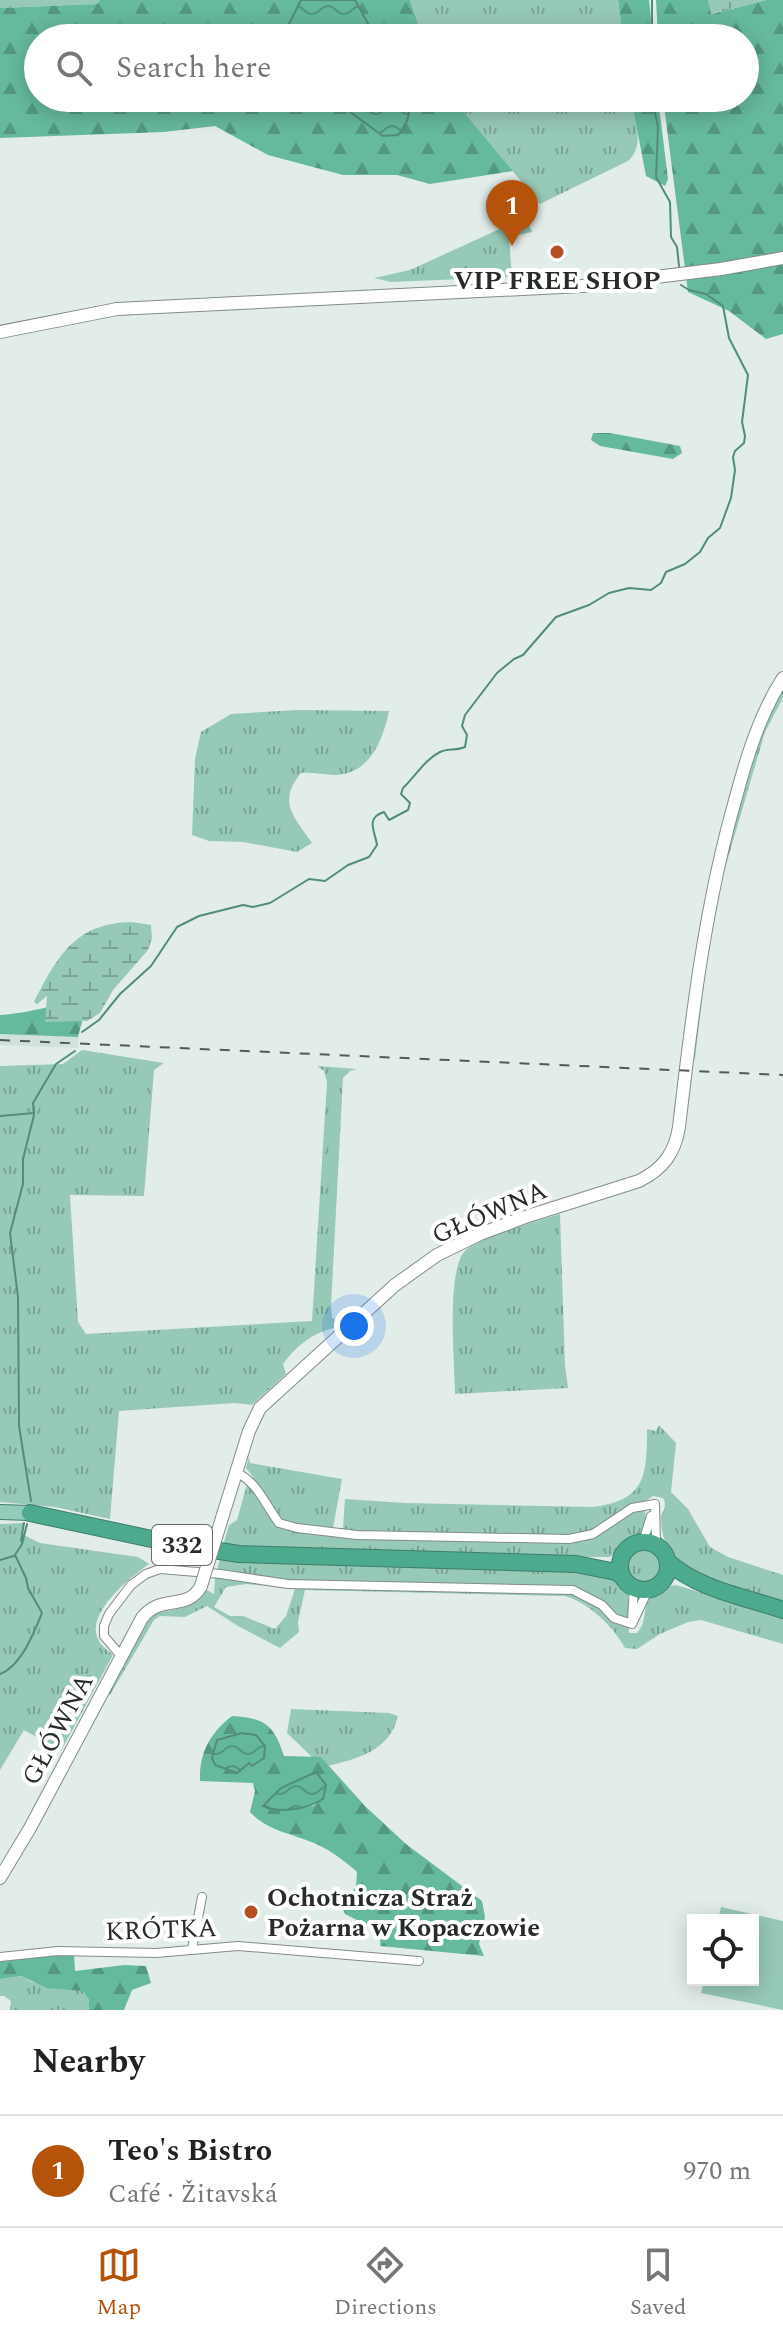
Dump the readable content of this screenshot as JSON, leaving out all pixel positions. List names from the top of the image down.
{
  "streets": {
    "highway": ["332"],
    "street": ["GŁÓWNA", "KRÓTKA"]
  },
  "places": ["VIP FREE SHOP", "Ochotnicza Straż Pożarna w Kopaczowie"],
  "page": {
    "search": "Search here",
    "pins": "1",
    "heading": "Nearby",
    "list": [
      {
        "mark": "1",
        "name": "Teo's Bistro",
        "note": "Café · Žitavská",
        "value": "970 m"
      }
    ],
    "nav": ["Map", "Directions", "Saved"]
  }
}
